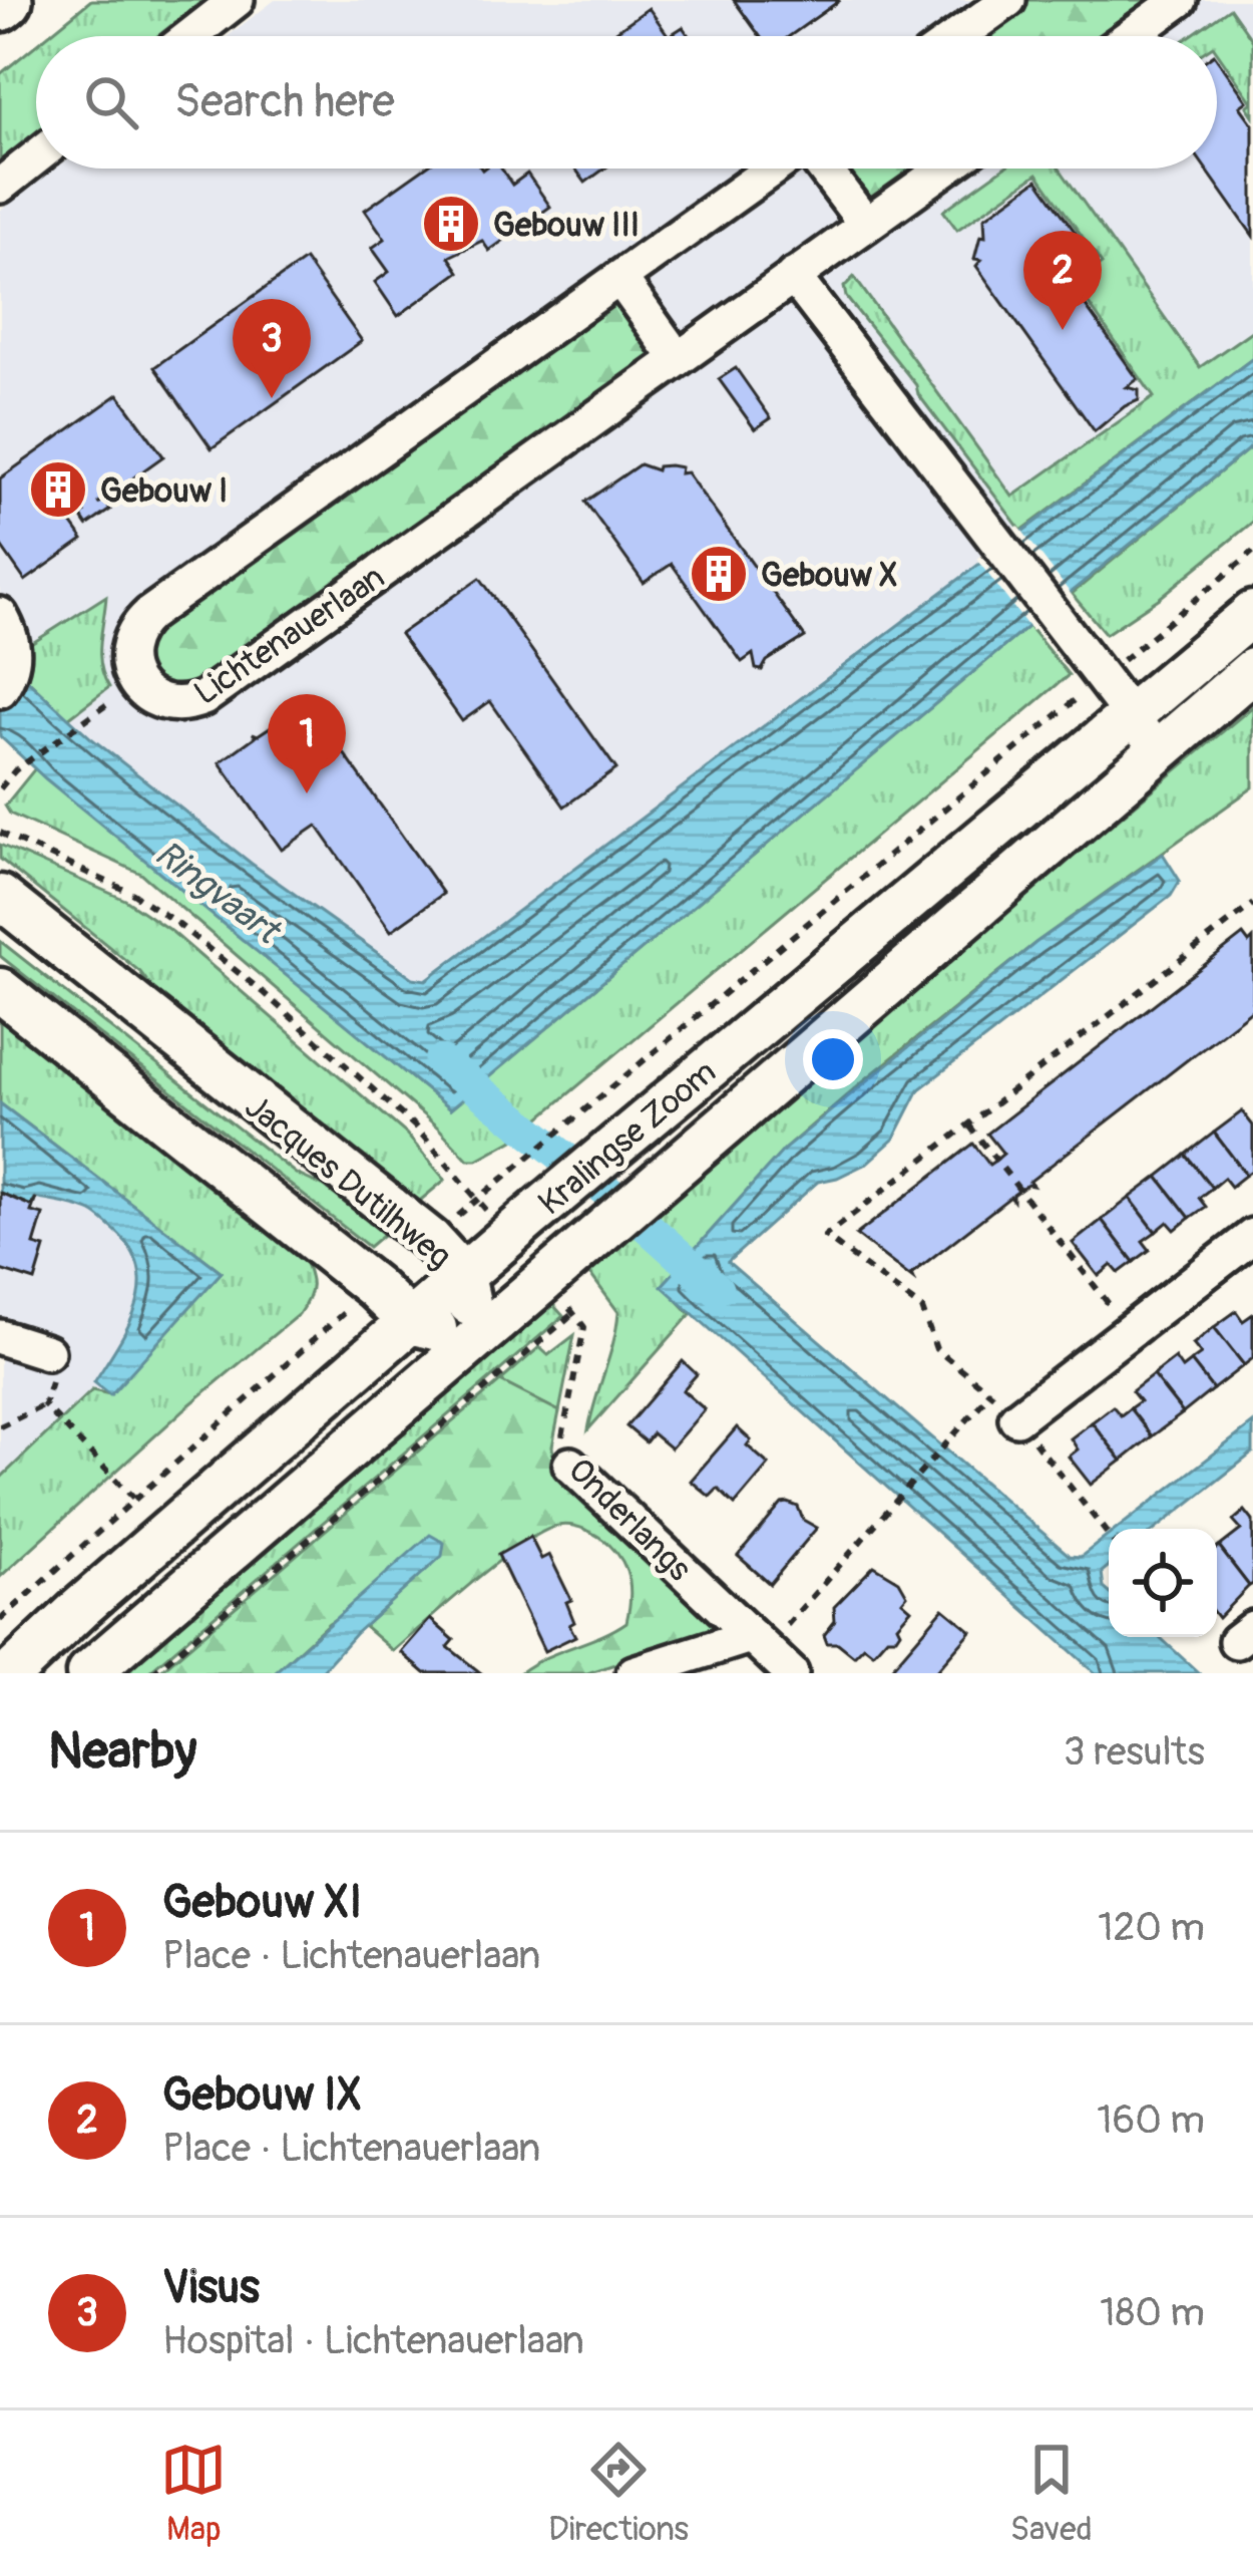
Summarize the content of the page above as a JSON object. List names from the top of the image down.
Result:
{
  "streets": {
    "main road": ["Kralingse Zoom", "Jacques Dutilhweg"],
    "street": ["Lichtenauerlaan", "Onderlangs"]
  },
  "crossings": [
    ["Kralingse Zoom", "Jacques Dutilhweg"]
  ],
  "water": ["Ringvaart"],
  "places": {
    "building": ["Gebouw III", "Gebouw I", "Gebouw X"]
  },
  "page": {
    "search": "Search here",
    "pins": ["2", "3", "1"],
    "heading": ["Nearby", "3 results"],
    "list": [
      {
        "mark": "1",
        "name": "Gebouw XI",
        "note": "Place · Lichtenauerlaan",
        "value": "120 m"
      },
      {
        "mark": "2",
        "name": "Gebouw IX",
        "note": "Place · Lichtenauerlaan",
        "value": "160 m"
      },
      {
        "mark": "3",
        "name": "Visus",
        "note": "Hospital · Lichtenauerlaan",
        "value": "180 m"
      }
    ],
    "nav": ["Map", "Directions", "Saved"]
  }
}
